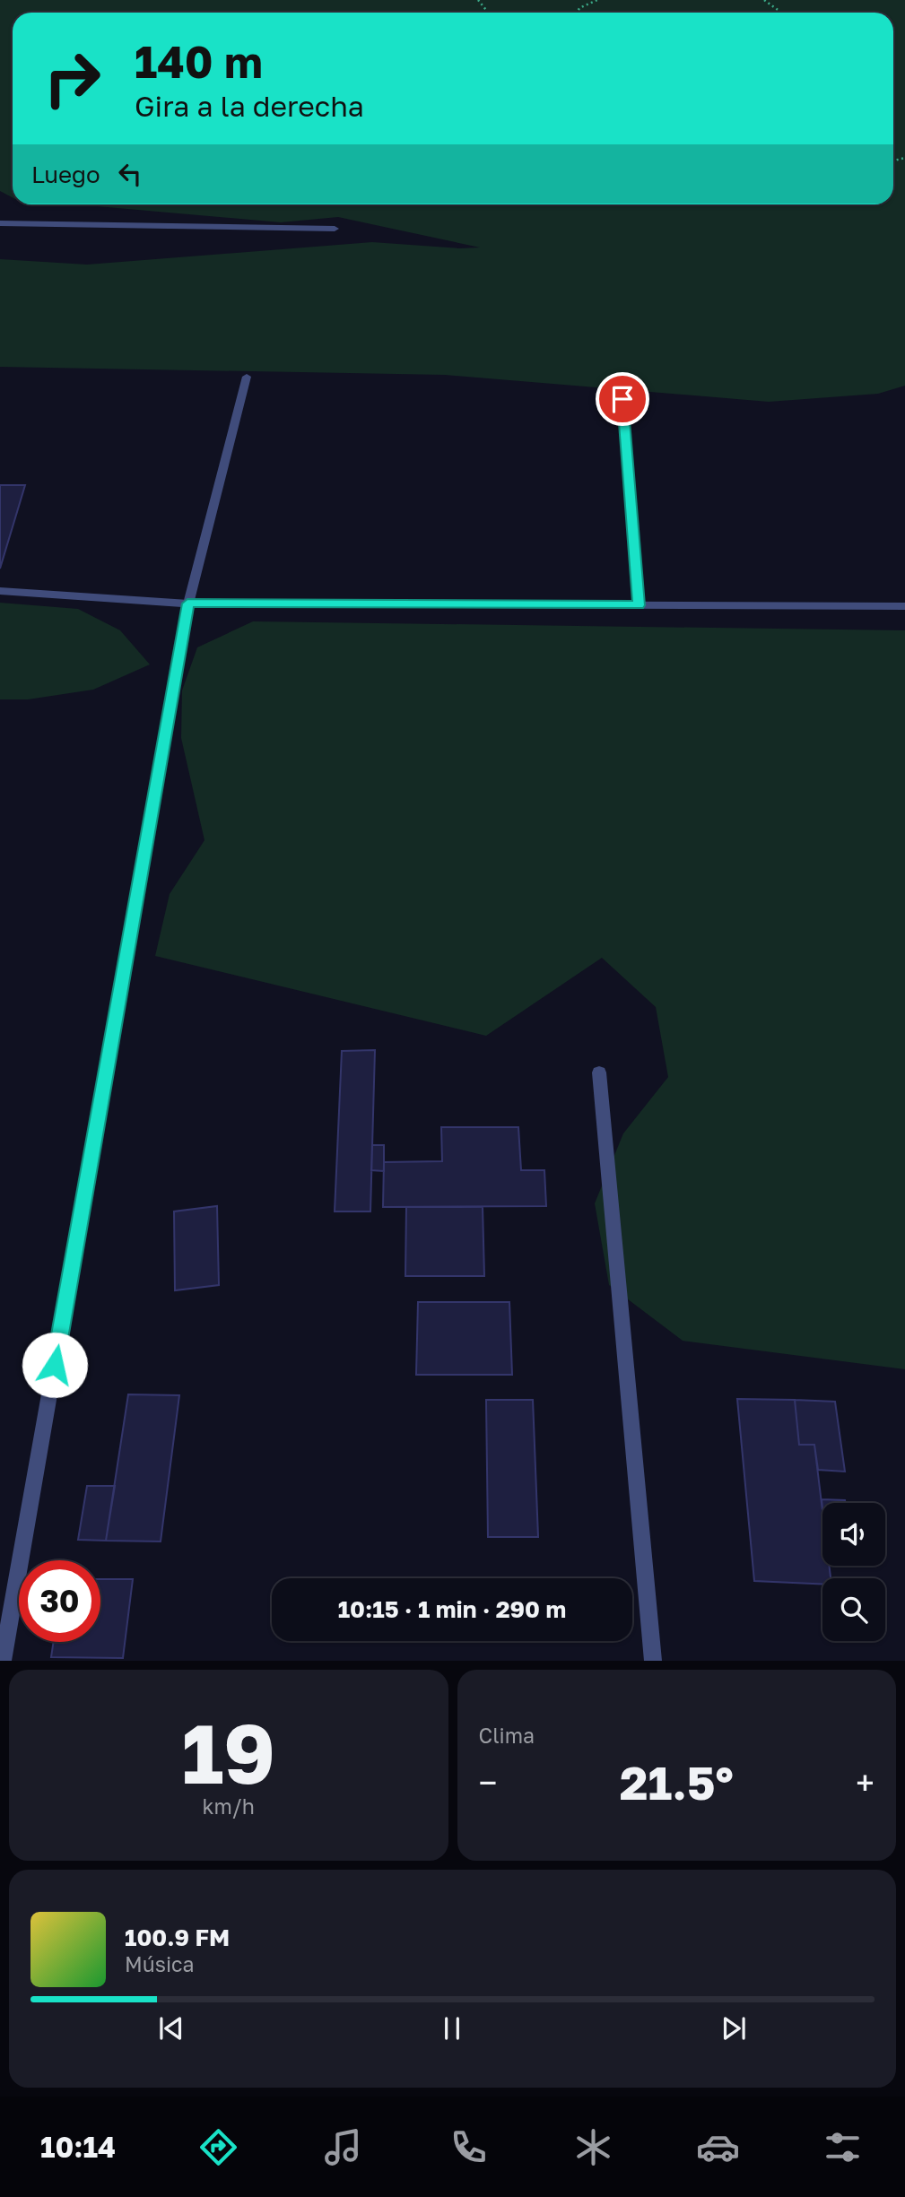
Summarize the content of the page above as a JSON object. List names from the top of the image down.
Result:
{
  "page": {
    "turn": ["140 m", "Gira a la derecha"],
    "then": "Luego",
    "limit": "30",
    "trip": "10:15 · 1 min · 290 m",
    "tile": [
      ["19", "km/h"],
      "Clima"
    ],
    "heat": ["−", "21.5°", "+"],
    "song": ["100.9 FM", "Música"],
    "tabs": "10:14"
  }
}
